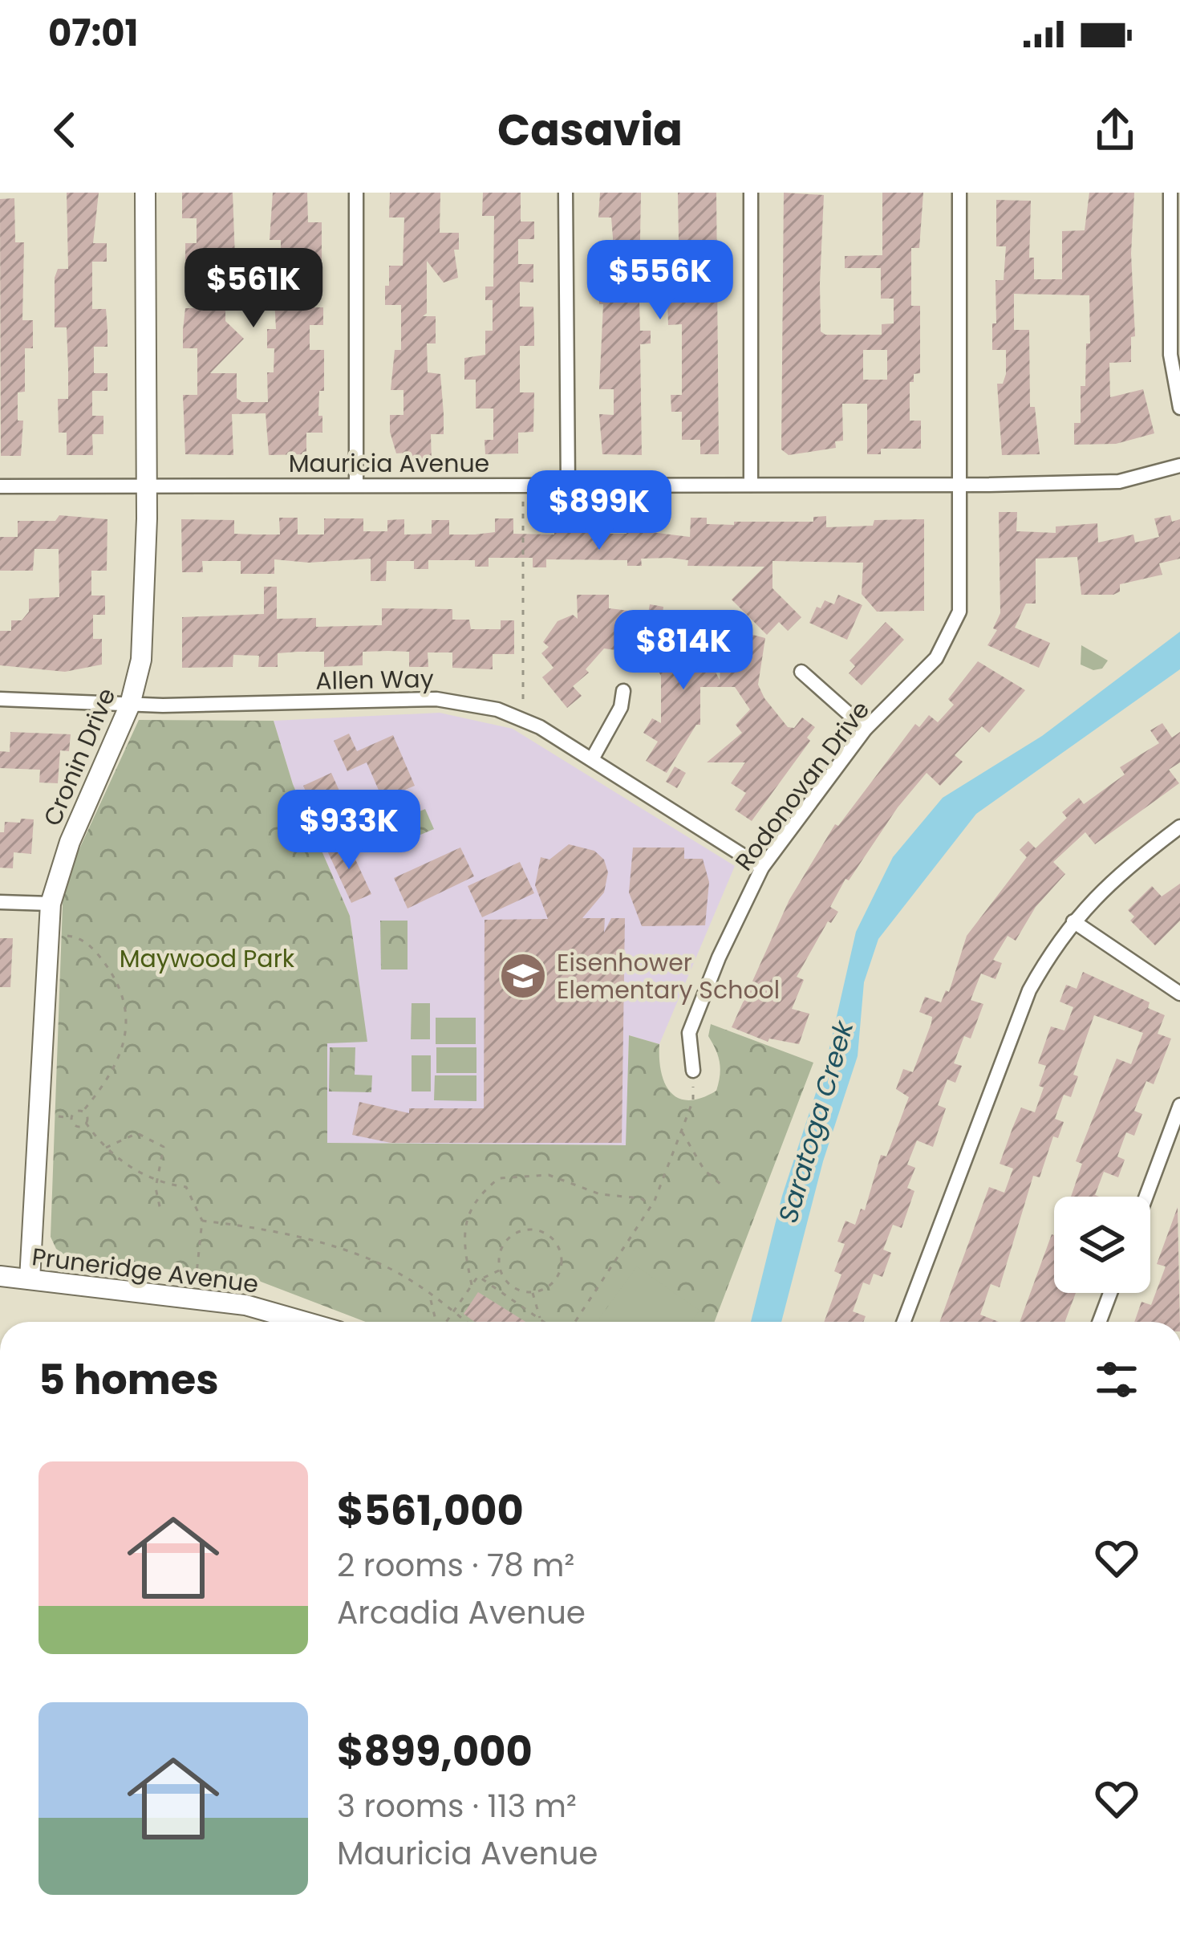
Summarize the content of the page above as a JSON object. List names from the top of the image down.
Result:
{
  "streets": {
    "street": [
      "Mauricia Avenue",
      "Allen Way",
      "Cronin Drive",
      "Rodonovan Drive",
      "Pruneridge Avenue"
    ]
  },
  "crossings": [
    ["Mauricia Avenue", "Cronin Drive"],
    ["Mauricia Avenue", "Rodonovan Drive"],
    ["Allen Way", "Cronin Drive"],
    ["Allen Way", "Rodonovan Drive"],
    ["Cronin Drive", "Pruneridge Avenue"]
  ],
  "water": ["Saratoga Creek"],
  "parks": ["Maywood Park"],
  "places": {
    "school or university": ["Eisenhower Elementary School"]
  },
  "page": {
    "status": "07:01",
    "header": "Casavia",
    "price": [
      "$556K",
      "$561K",
      "$899K",
      "$814K",
      "$933K"
    ],
    "heading": "5 homes",
    "list": [
      {
        "name": "$561,000",
        "note": "2 rooms · 78 m² · Arcadia Avenue"
      },
      {
        "name": "$899,000",
        "note": "3 rooms · 113 m² · Mauricia Avenue"
      }
    ]
  }
}
